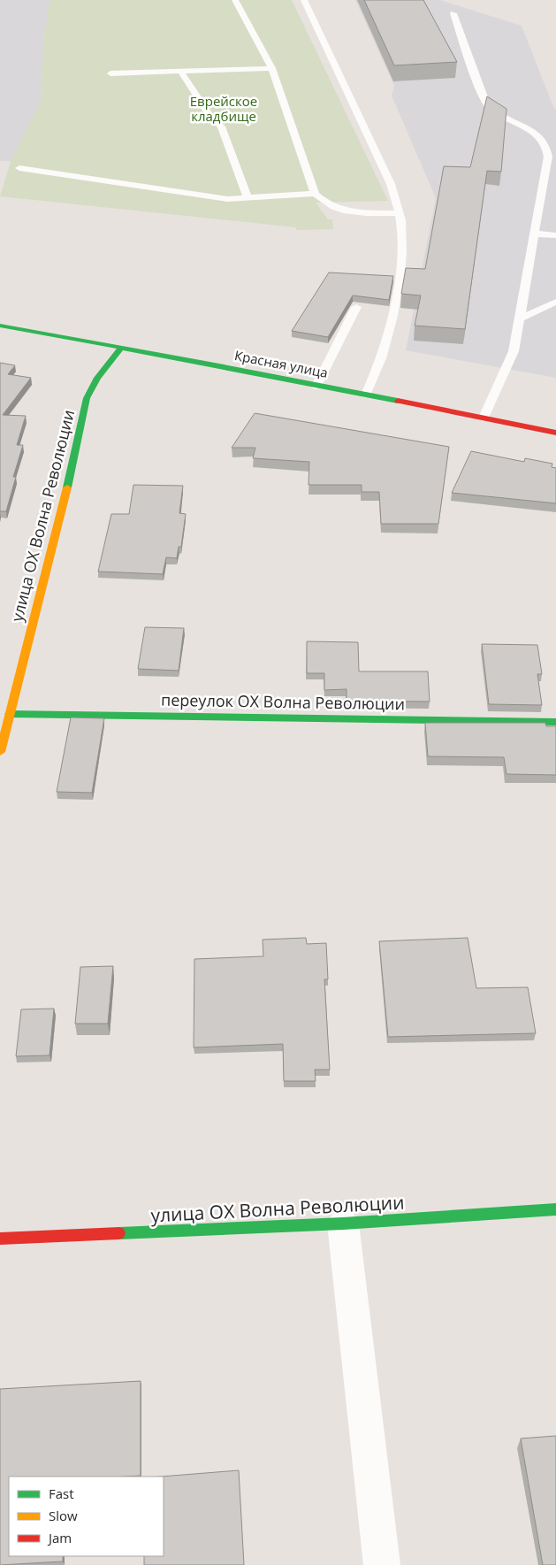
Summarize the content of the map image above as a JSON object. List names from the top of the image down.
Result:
{
  "streets": {
    "street": ["Красная улица", "улица ОХ Волна Революции", "переулок ОХ Волна Революции"]
  },
  "crossings": [
    ["Красная улица", "улица ОХ Волна Революции"],
    ["улица ОХ Волна Революции", "переулок ОХ Волна Революции"]
  ],
  "parks": ["Еврейское кладбище"],
  "legend": ["Fast", "Slow", "Jam"]
}
